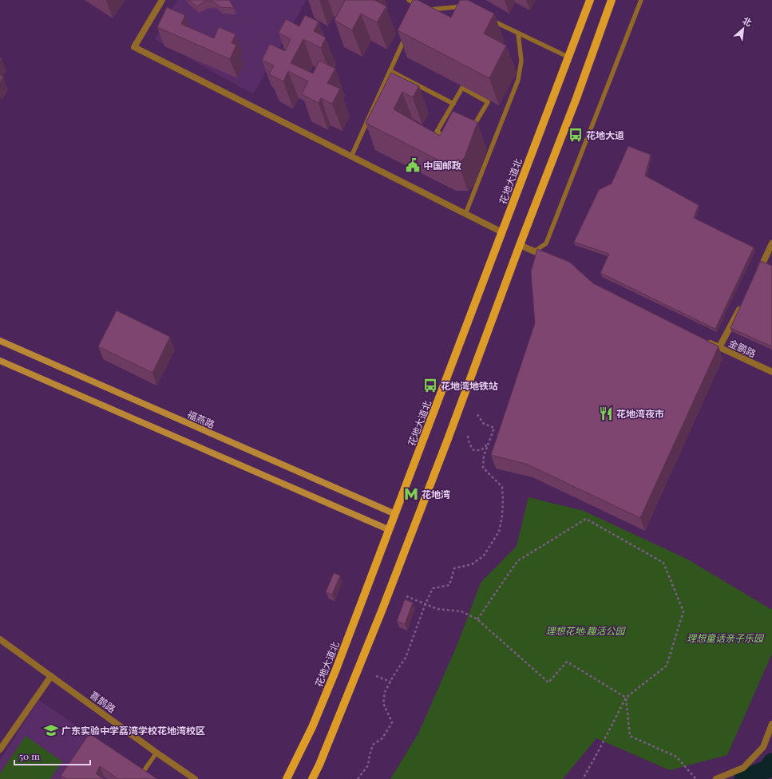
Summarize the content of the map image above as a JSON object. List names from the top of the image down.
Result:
{
  "streets": {
    "main road": ["花地大道北"],
    "street": ["金鹏路", "福燕路", "喜鹊路"]
  },
  "crossings": [
    ["花地大道北", "福燕路"]
  ],
  "parks": ["理想花地·趣活公园", "理想童话亲子乐园"],
  "places": {
    "bus stop": ["花地大道", "花地湾地铁站"],
    "public building": ["中国邮政"],
    "restaurant": ["花地湾夜市"],
    "metro station": ["花地湾"],
    "school or university": ["广东实验中学荔湾学校花地湾校区"]
  },
  "scale_bar": "50 m",
  "north": "top right"
}
